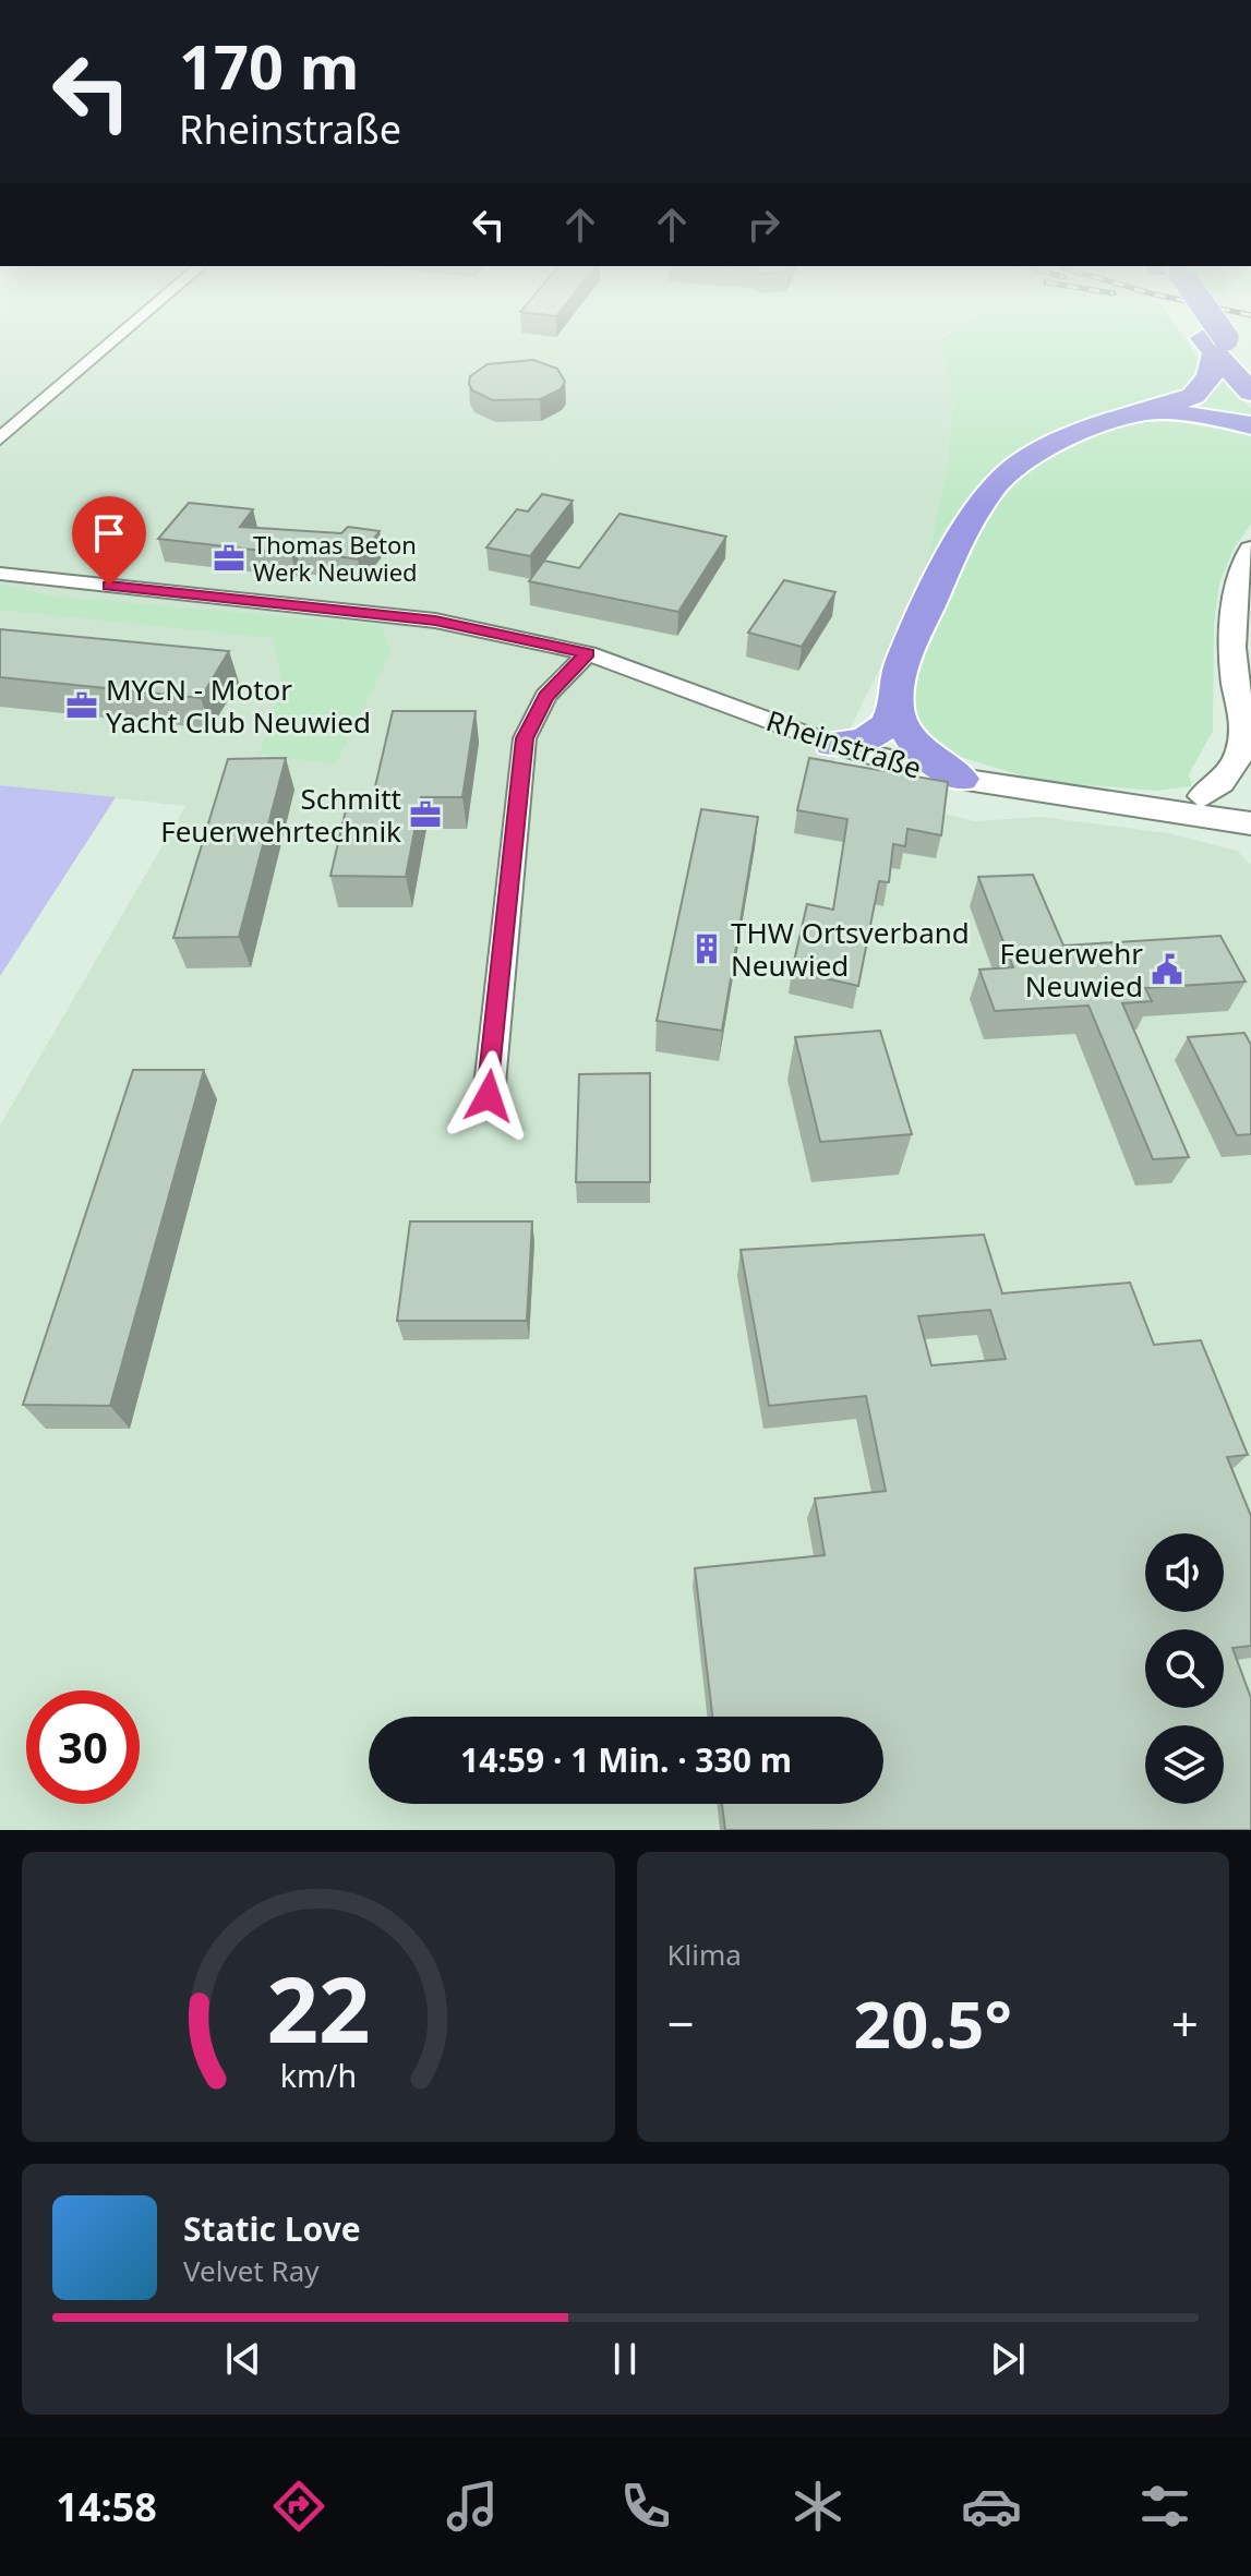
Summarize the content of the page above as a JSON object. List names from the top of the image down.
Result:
{
  "streets": {
    "street": ["Rheinstraße"]
  },
  "places": {
    "office": ["Thomas Beton Werk Neuwied", "MYCN - Motor Yacht Club Neuwied", "Schmitt Feuerwehrtechnik"],
    "building": ["THW Ortsverband Neuwied"],
    "public building": ["Feuerwehr Neuwied"]
  },
  "page": {
    "turn": ["170 m", "Rheinstraße"],
    "limit": "30",
    "trip": "14:59 · 1 Min. · 330 m",
    "tile": "Klima",
    "heat": ["−", "20.5°", "+"],
    "song": ["Static Love", "Velvet Ray"],
    "tabs": "14:58",
    "gauge": ["22", "km/h"]
  }
}
